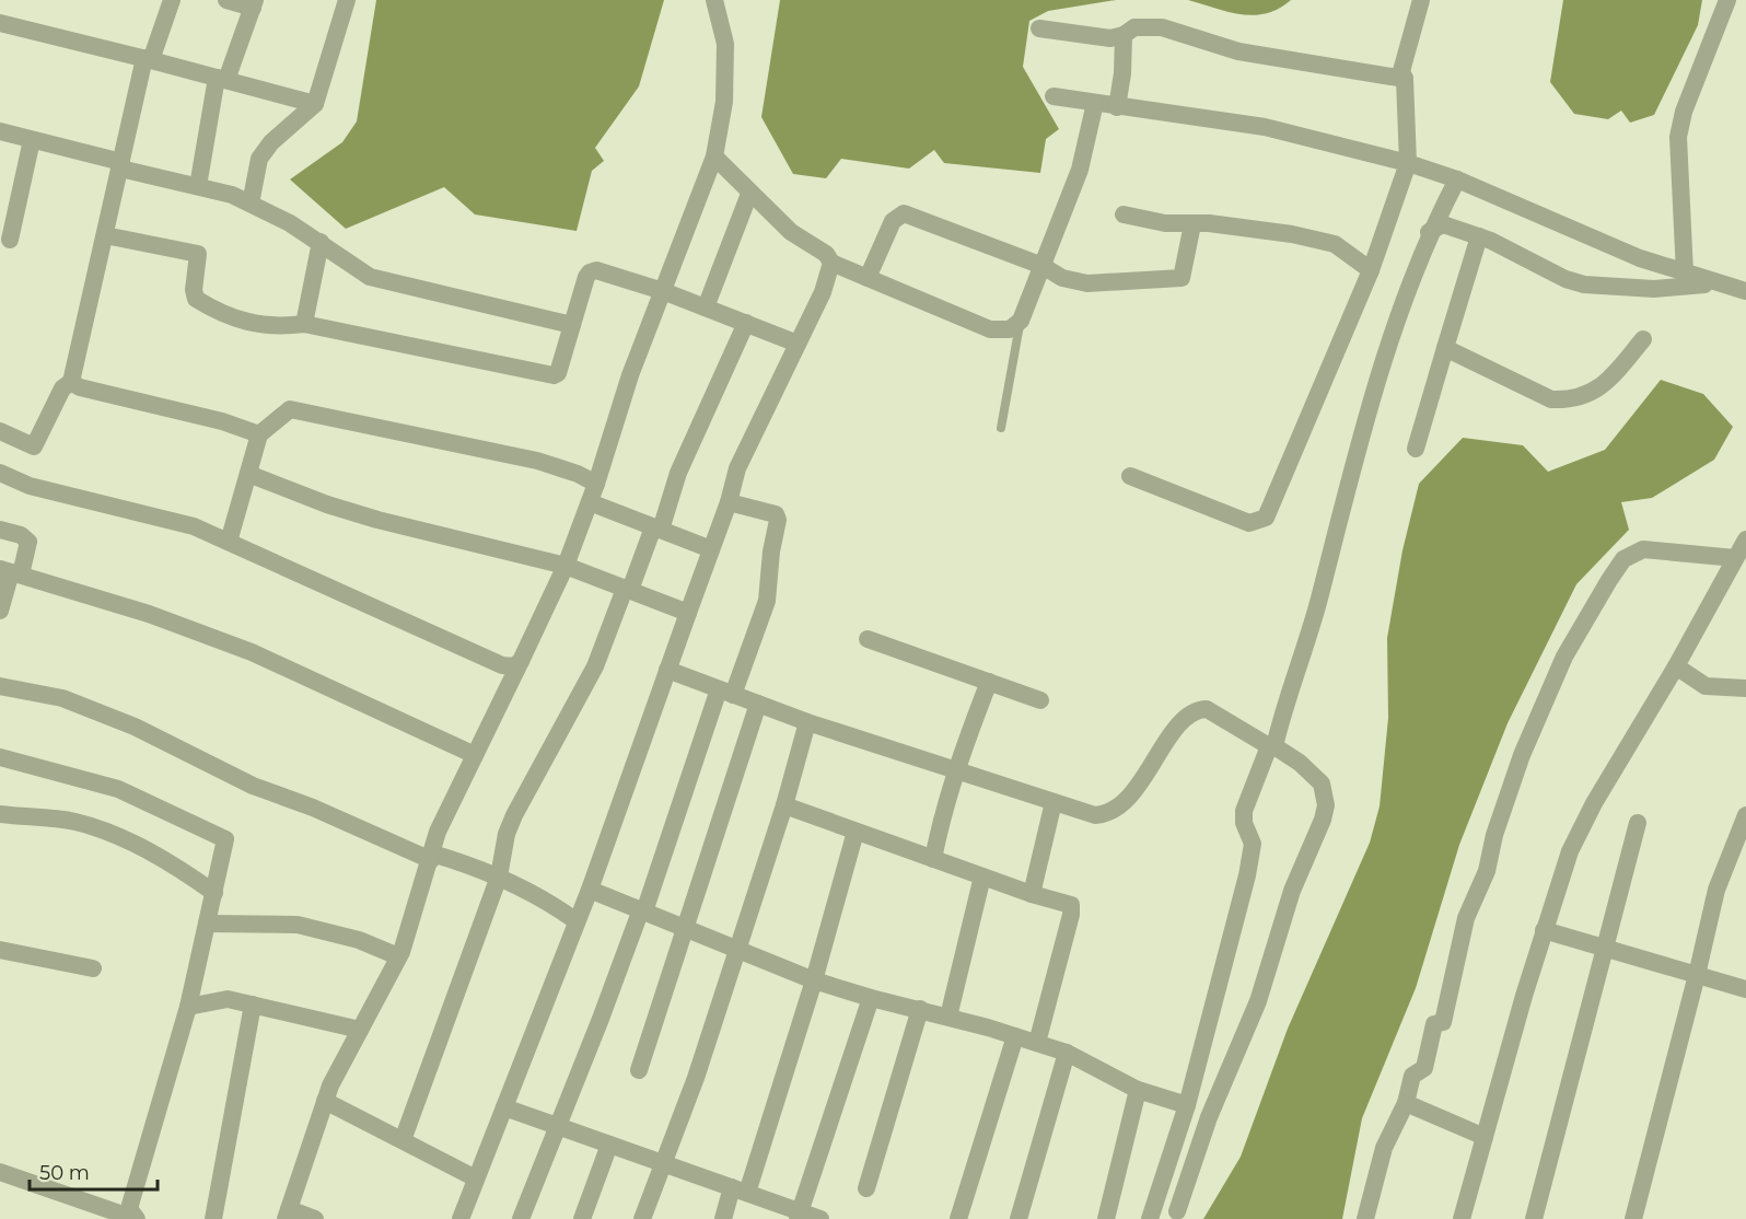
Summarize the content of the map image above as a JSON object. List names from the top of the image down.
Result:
{
  "scale_bar": "50 m"
}
